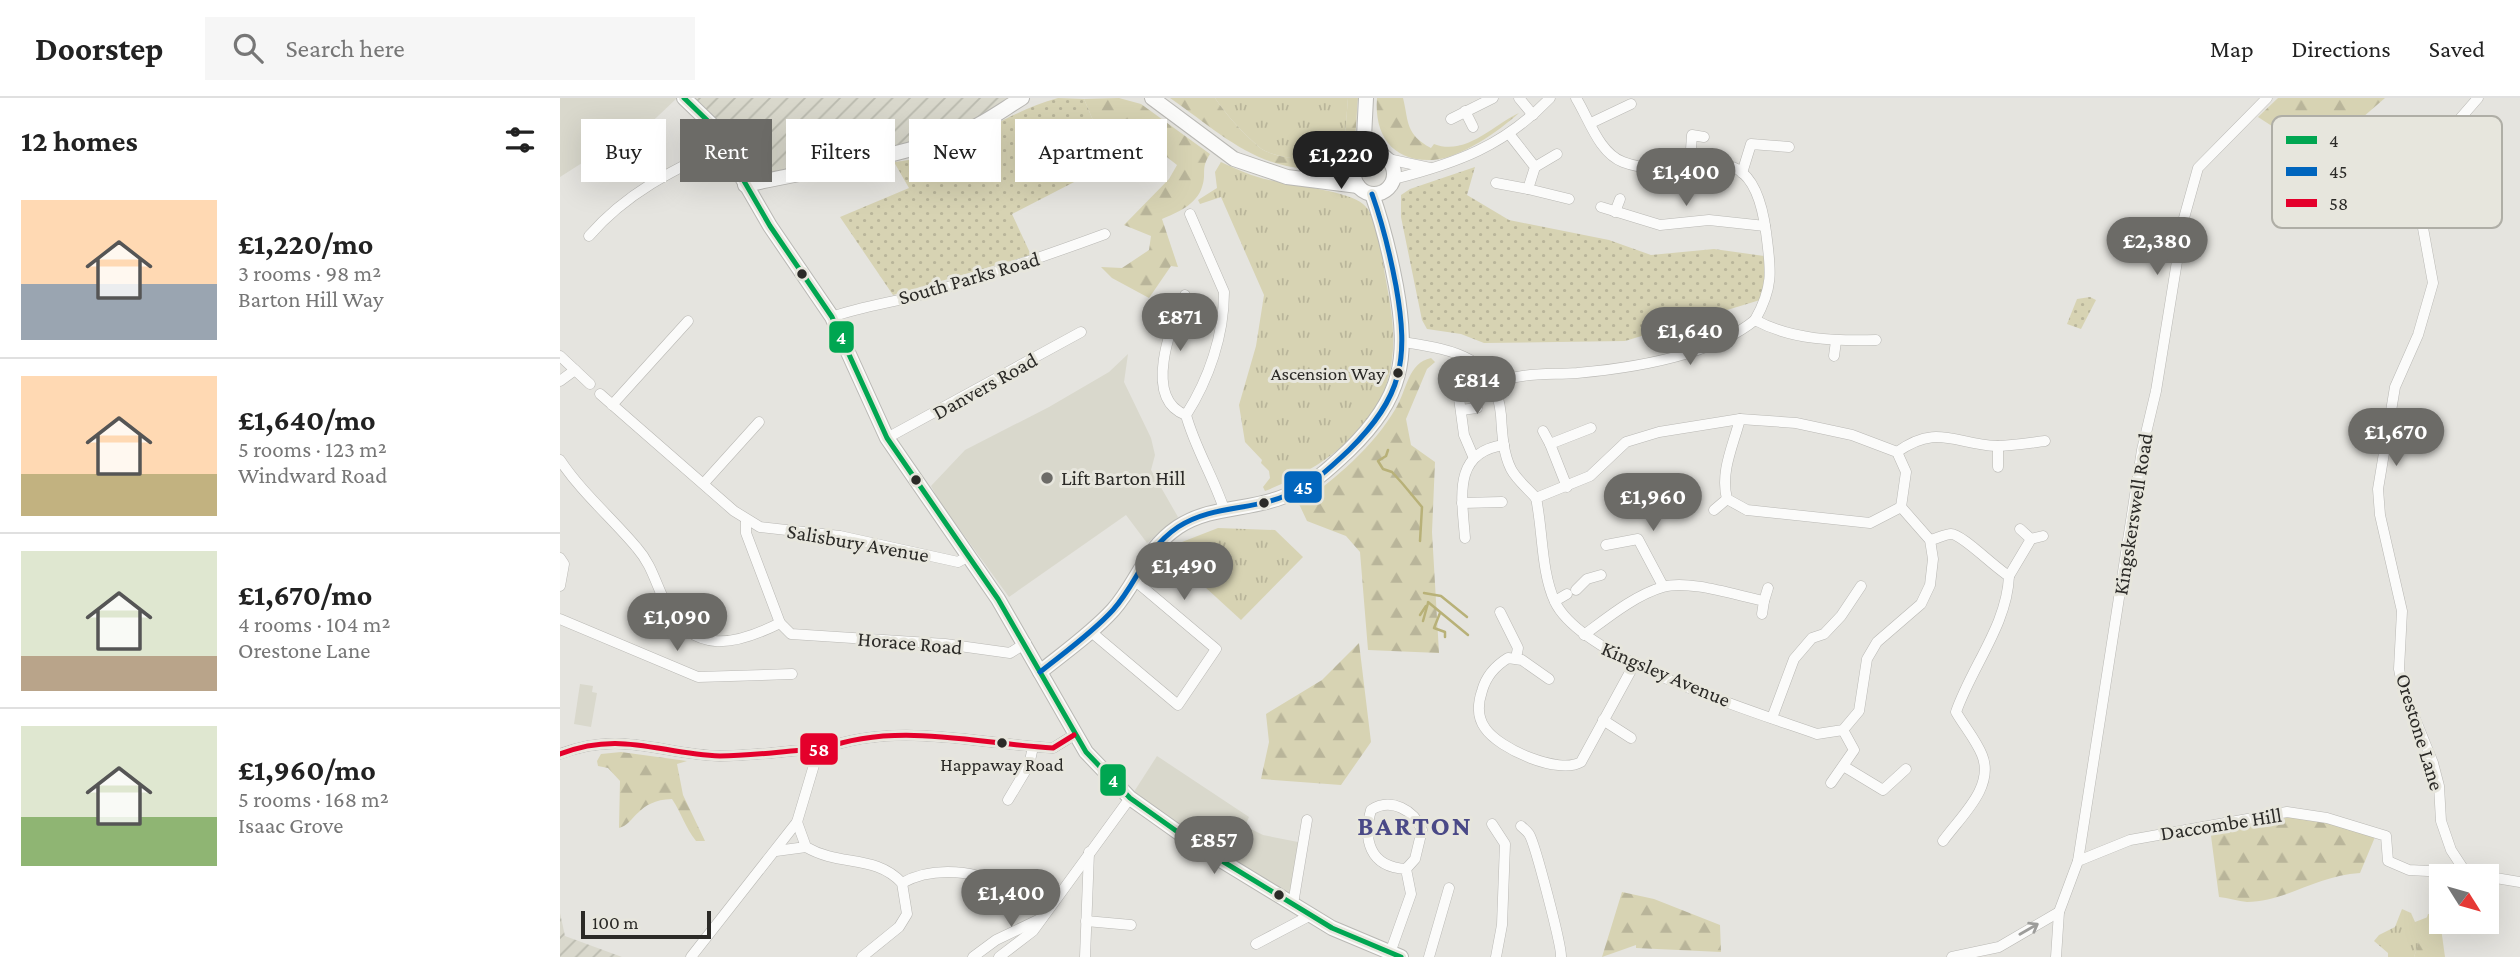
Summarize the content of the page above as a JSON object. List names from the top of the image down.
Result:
{
  "streets": {
    "street": [
      "South Parks Road",
      "Danvers Road",
      "Kingskerswell Road",
      "Salisbury Avenue",
      "Horace Road",
      "Kingsley Avenue",
      "Orestone Lane",
      "Daccombe Hill"
    ]
  },
  "crossings": [
    ["Kingskerswell Road", "Daccombe Hill"]
  ],
  "districts": ["BARTON"],
  "places": ["Ascension Way", "Lift Barton Hill", "Happaway Road"],
  "lines": ["transit line 4", "transit line 45", "transit line 58"],
  "legend": ["4", "45", "58"],
  "scale_bar": "100 m",
  "north": "bottom right",
  "page": {
    "header": "Doorstep",
    "search": "Search here",
    "nav": ["Map", "Directions", "Saved"],
    "heading": "12 homes",
    "chip": [
      "Buy",
      "Rent",
      "Filters",
      "New",
      "Apartment"
    ],
    "price": [
      "£1,220",
      "£1,400",
      "£2,380",
      "£871",
      "£1,640",
      "£814",
      "£1,670",
      "£1,960",
      "£1,490",
      "£1,090",
      "£857",
      "£1,400"
    ],
    "list": [
      {
        "name": "£1,220/mo",
        "note": "3 rooms · 98 m² · Barton Hill Way"
      },
      {
        "name": "£1,640/mo",
        "note": "5 rooms · 123 m² · Windward Road"
      },
      {
        "name": "£1,670/mo",
        "note": "4 rooms · 104 m² · Orestone Lane"
      },
      {
        "name": "£1,960/mo",
        "note": "5 rooms · 168 m² · Isaac Grove"
      }
    ],
    "scale": "100 m"
  }
}
